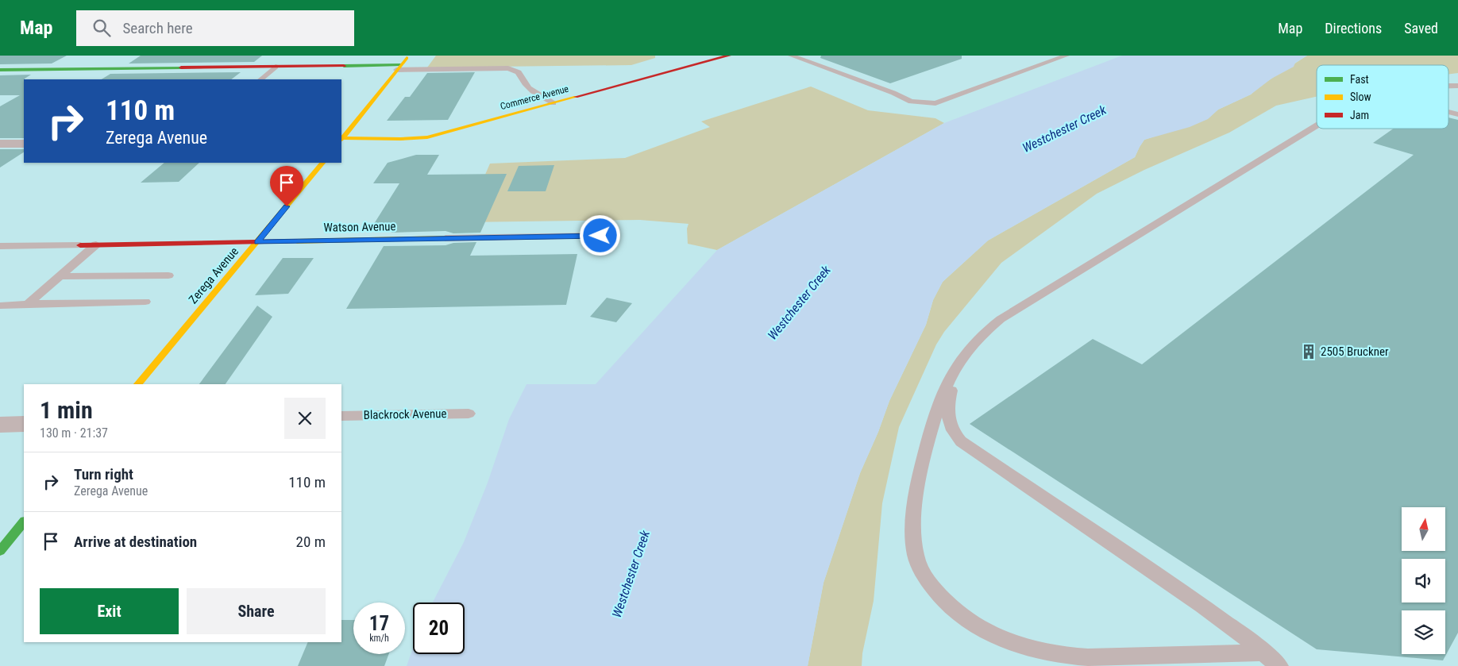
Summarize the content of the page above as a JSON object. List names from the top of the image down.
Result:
{
  "streets": {
    "main road": ["Commerce Avenue", "Watson Avenue", "Zerega Avenue"],
    "lane": ["Blackrock Avenue"]
  },
  "crossings": [
    ["Watson Avenue", "Zerega Avenue"]
  ],
  "water": ["Westchester Creek"],
  "places": {
    "building": ["2505 Bruckner"]
  },
  "legend": ["Fast", "Slow", "Jam"],
  "north": "top",
  "page": {
    "header": "Map",
    "search": "Search here",
    "nav": ["Map", "Directions", "Saved"],
    "turn": ["110 m", "Zerega Avenue"],
    "heading": ["1 min", "130 m · 21:37"],
    "list": [
      {
        "name": "Turn right",
        "note": "Zerega Avenue",
        "value": "110 m"
      },
      {
        "name": "Arrive at destination",
        "value": "20 m"
      }
    ],
    "buttons": ["Exit", "Share"],
    "speed": "17 km/h",
    "limit": "20"
  }
}
